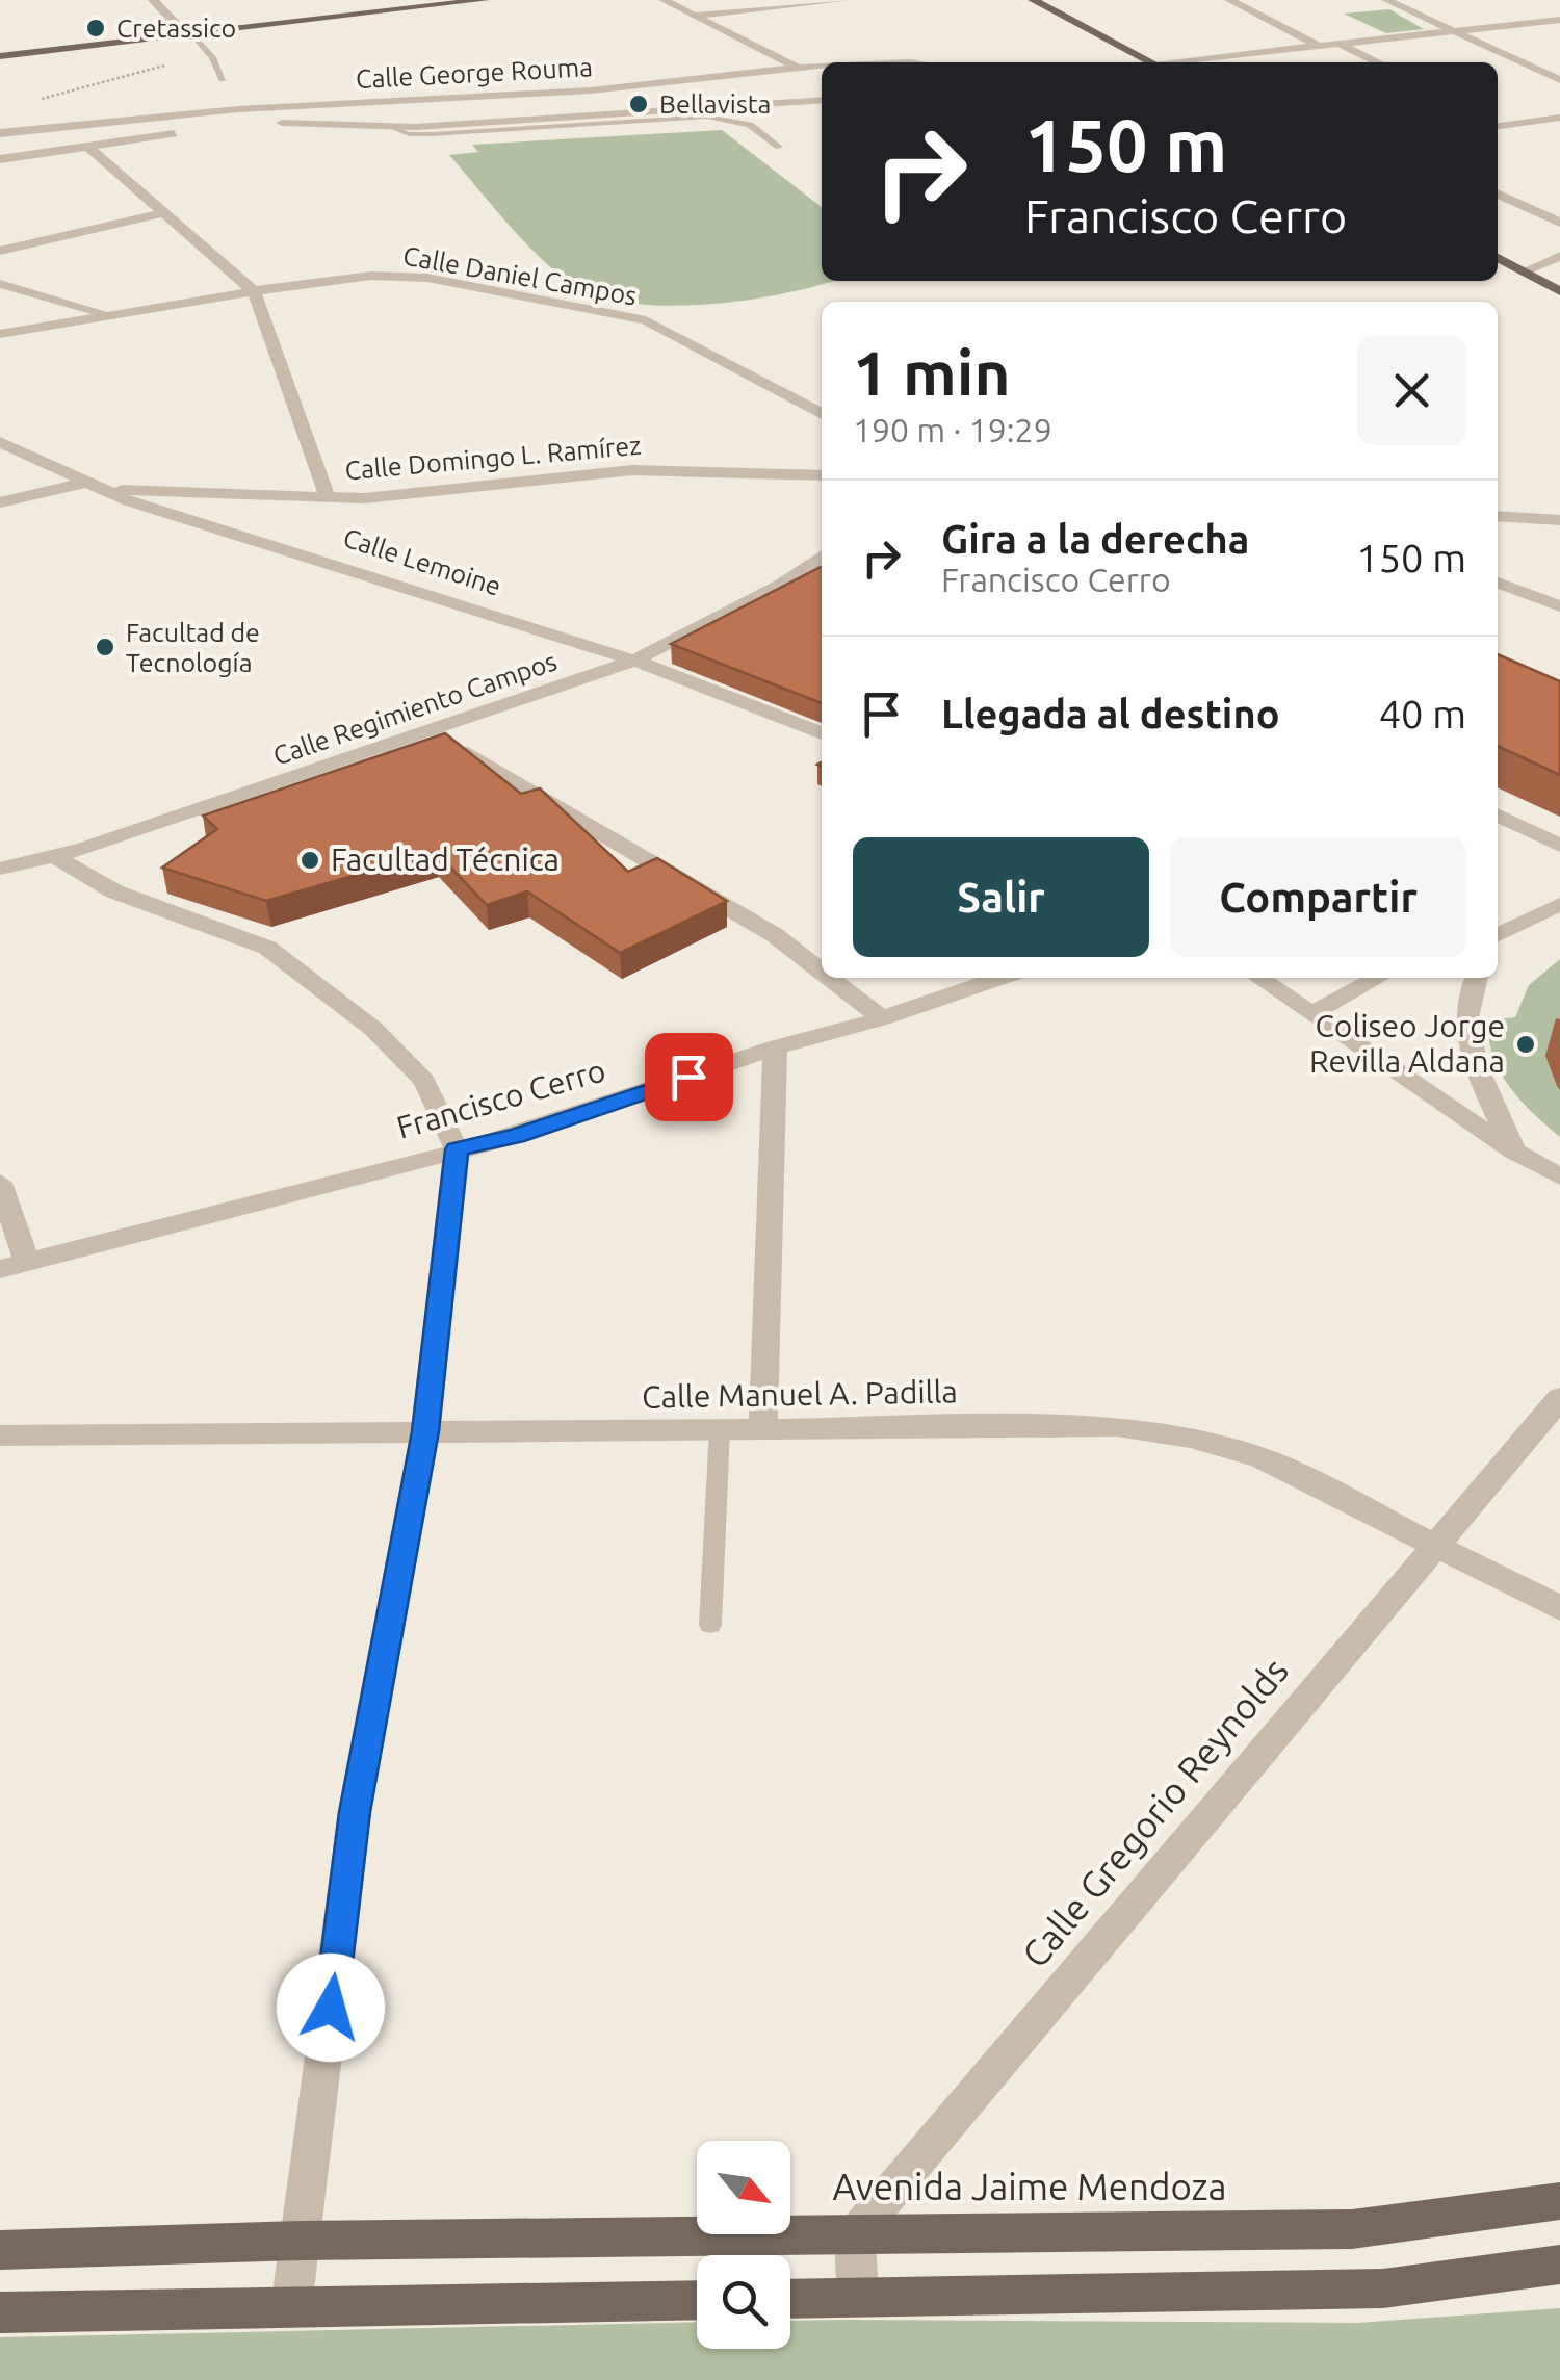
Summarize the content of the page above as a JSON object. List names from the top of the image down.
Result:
{
  "streets": {
    "main road": ["Avenida Jaime Mendoza"],
    "street": [
      "Calle George Rouma",
      "Calle Daniel Campos",
      "Calle Domingo L. Ramírez",
      "Calle Lemoine",
      "Calle Regimiento Campos",
      "Francisco Cerro",
      "Calle Manuel A. Padilla",
      "Calle Gregorio Reynolds"
    ]
  },
  "crossings": [
    ["Calle Domingo L. Ramírez", "Calle Lemoine"],
    ["Calle Lemoine", "Calle Regimiento Campos"],
    ["Calle Manuel A. Padilla", "Calle Gregorio Reynolds"],
    ["Calle Gregorio Reynolds", "Avenida Jaime Mendoza"]
  ],
  "places": [
    "Cretassico",
    "Bellavista",
    "Facultad de Tecnología",
    "Facultad Técnica",
    "Coliseo Jorge Revilla Aldana"
  ],
  "north": "bottom right",
  "page": {
    "turn": ["150 m", "Francisco Cerro"],
    "heading": ["1 min", "190 m · 19:29"],
    "list": [
      {
        "name": "Gira a la derecha",
        "note": "Francisco Cerro",
        "value": "150 m"
      },
      {
        "name": "Llegada al destino",
        "value": "40 m"
      }
    ],
    "buttons": ["Salir", "Compartir"]
  }
}
